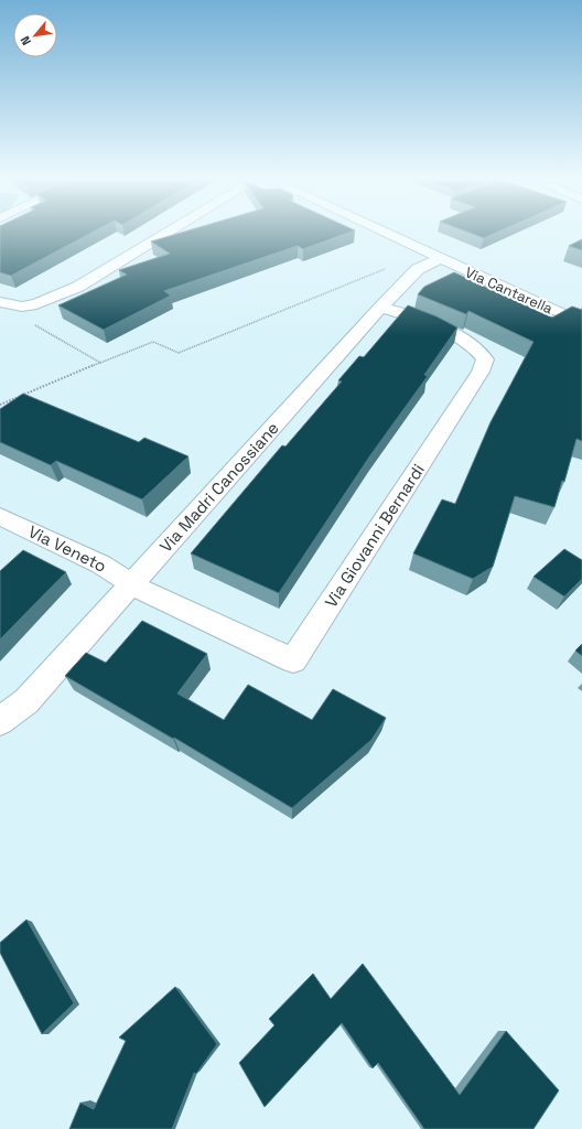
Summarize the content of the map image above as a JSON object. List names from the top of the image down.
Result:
{
  "streets": {
    "street": [
      "Via Cantarella",
      "Via Madri Canossiane",
      "Via Giovanni Bernardi",
      "Via Veneto"
    ]
  },
  "crossings": [
    ["Via Cantarella", "Via Madri Canossiane"],
    ["Via Madri Canossiane", "Via Giovanni Bernardi"],
    ["Via Madri Canossiane", "Via Veneto"],
    ["Via Giovanni Bernardi", "Via Veneto"]
  ],
  "north": "bottom left"
}
